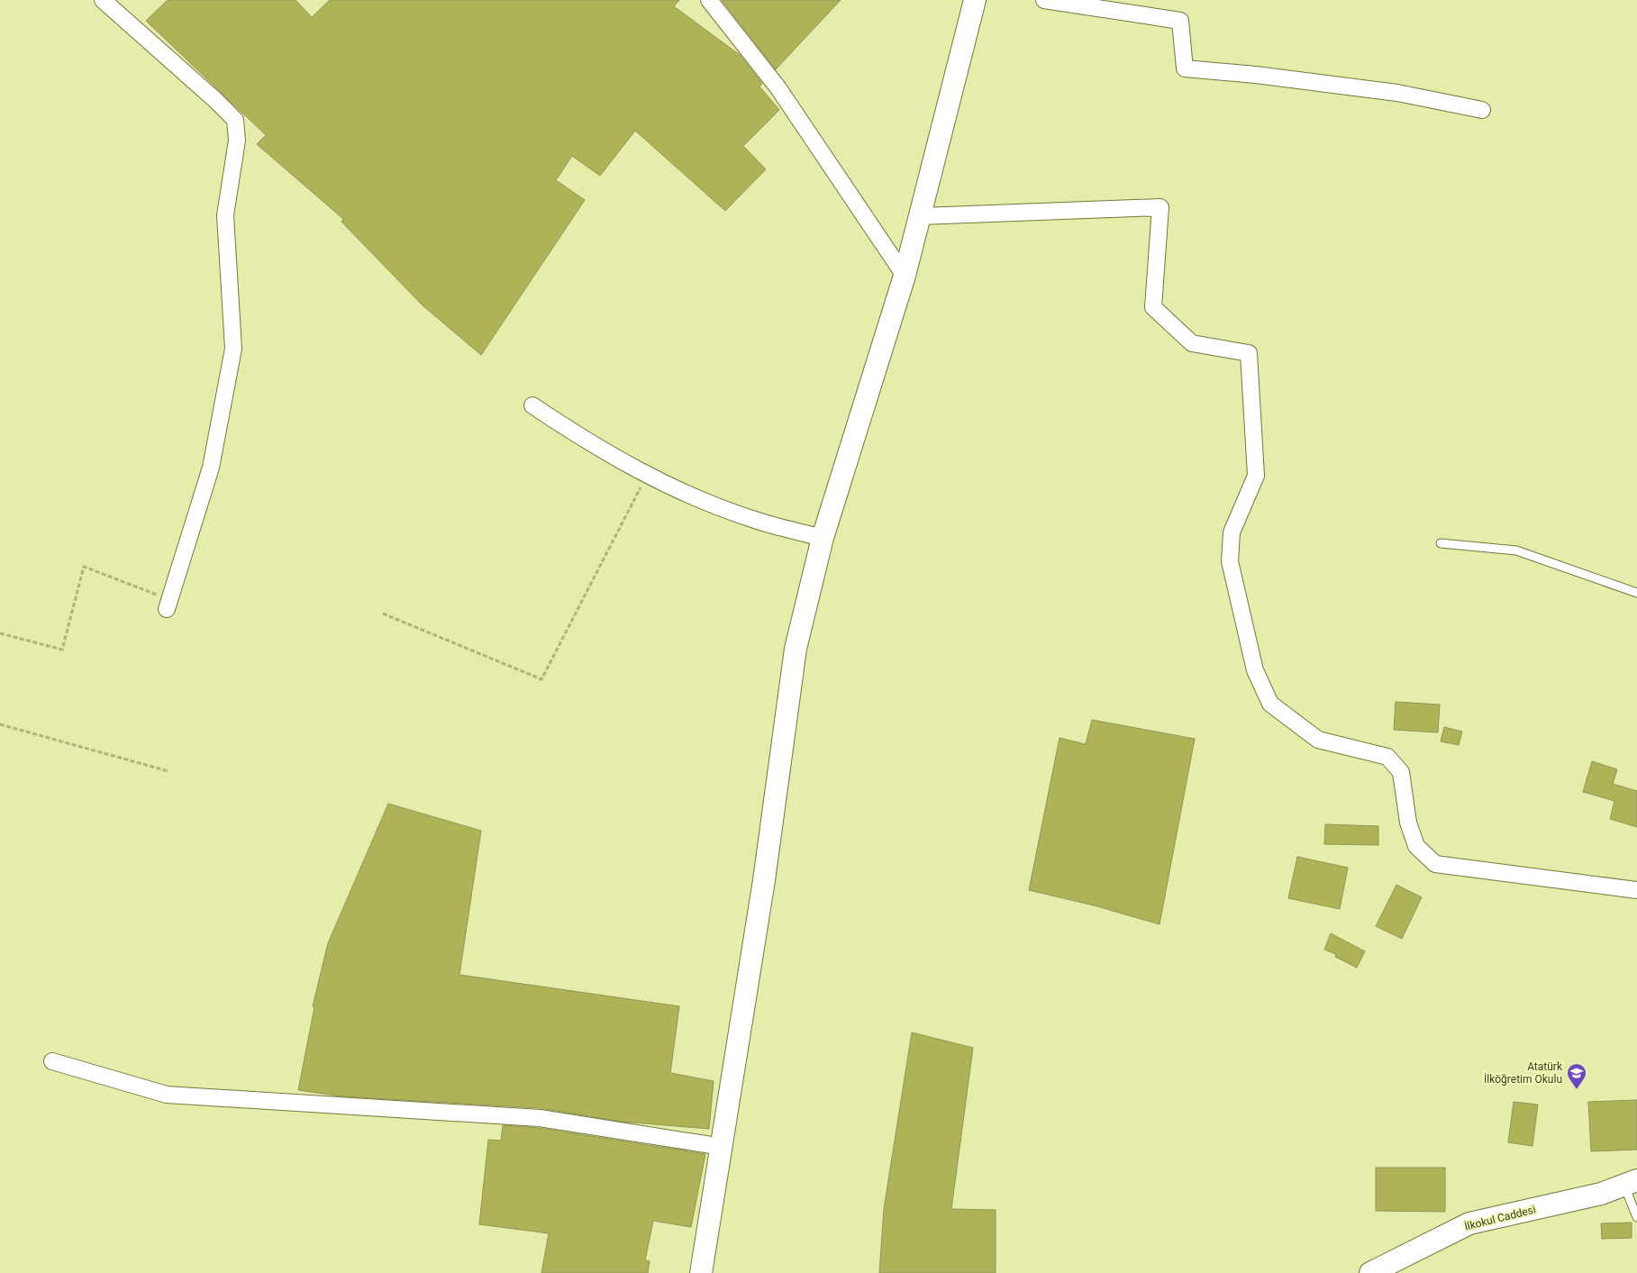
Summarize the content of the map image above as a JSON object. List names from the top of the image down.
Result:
{
  "streets": {
    "street": ["İlkokul Caddesi"]
  },
  "places": {
    "school or university": ["Atatürk İlköğretim Okulu"]
  }
}
